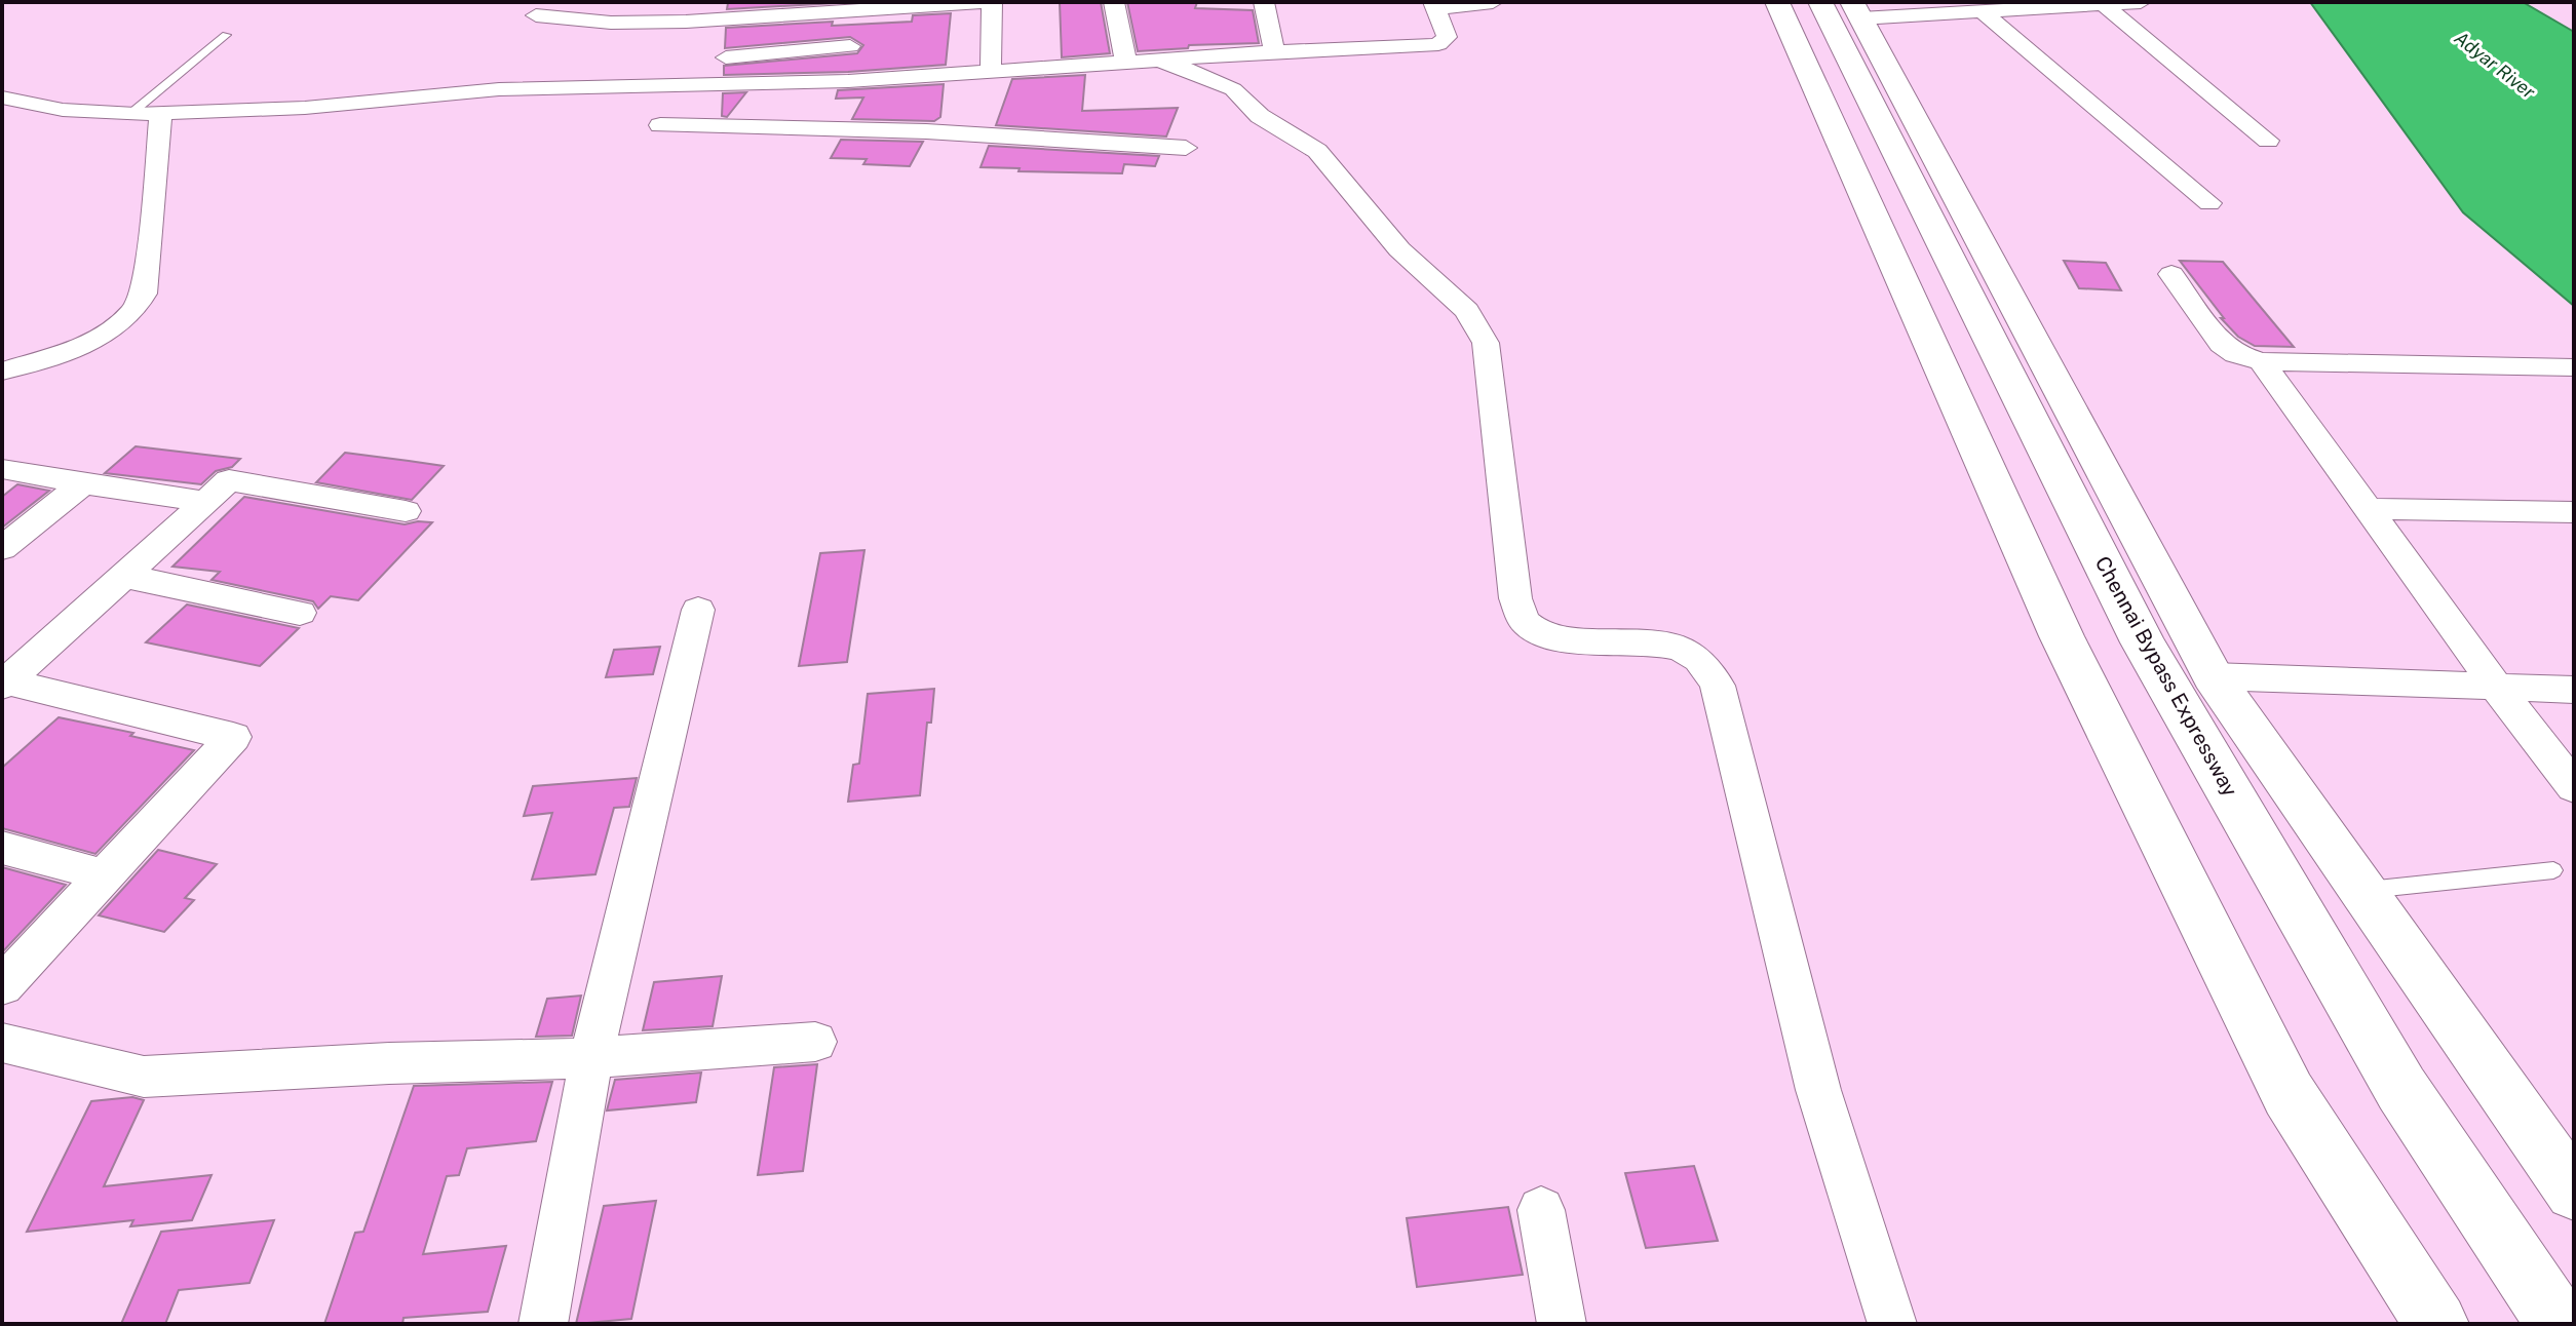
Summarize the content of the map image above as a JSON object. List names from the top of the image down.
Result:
{
  "streets": {
    "highway": ["Chennai Bypass Expressway"]
  },
  "water": ["Adyar River"]
}
